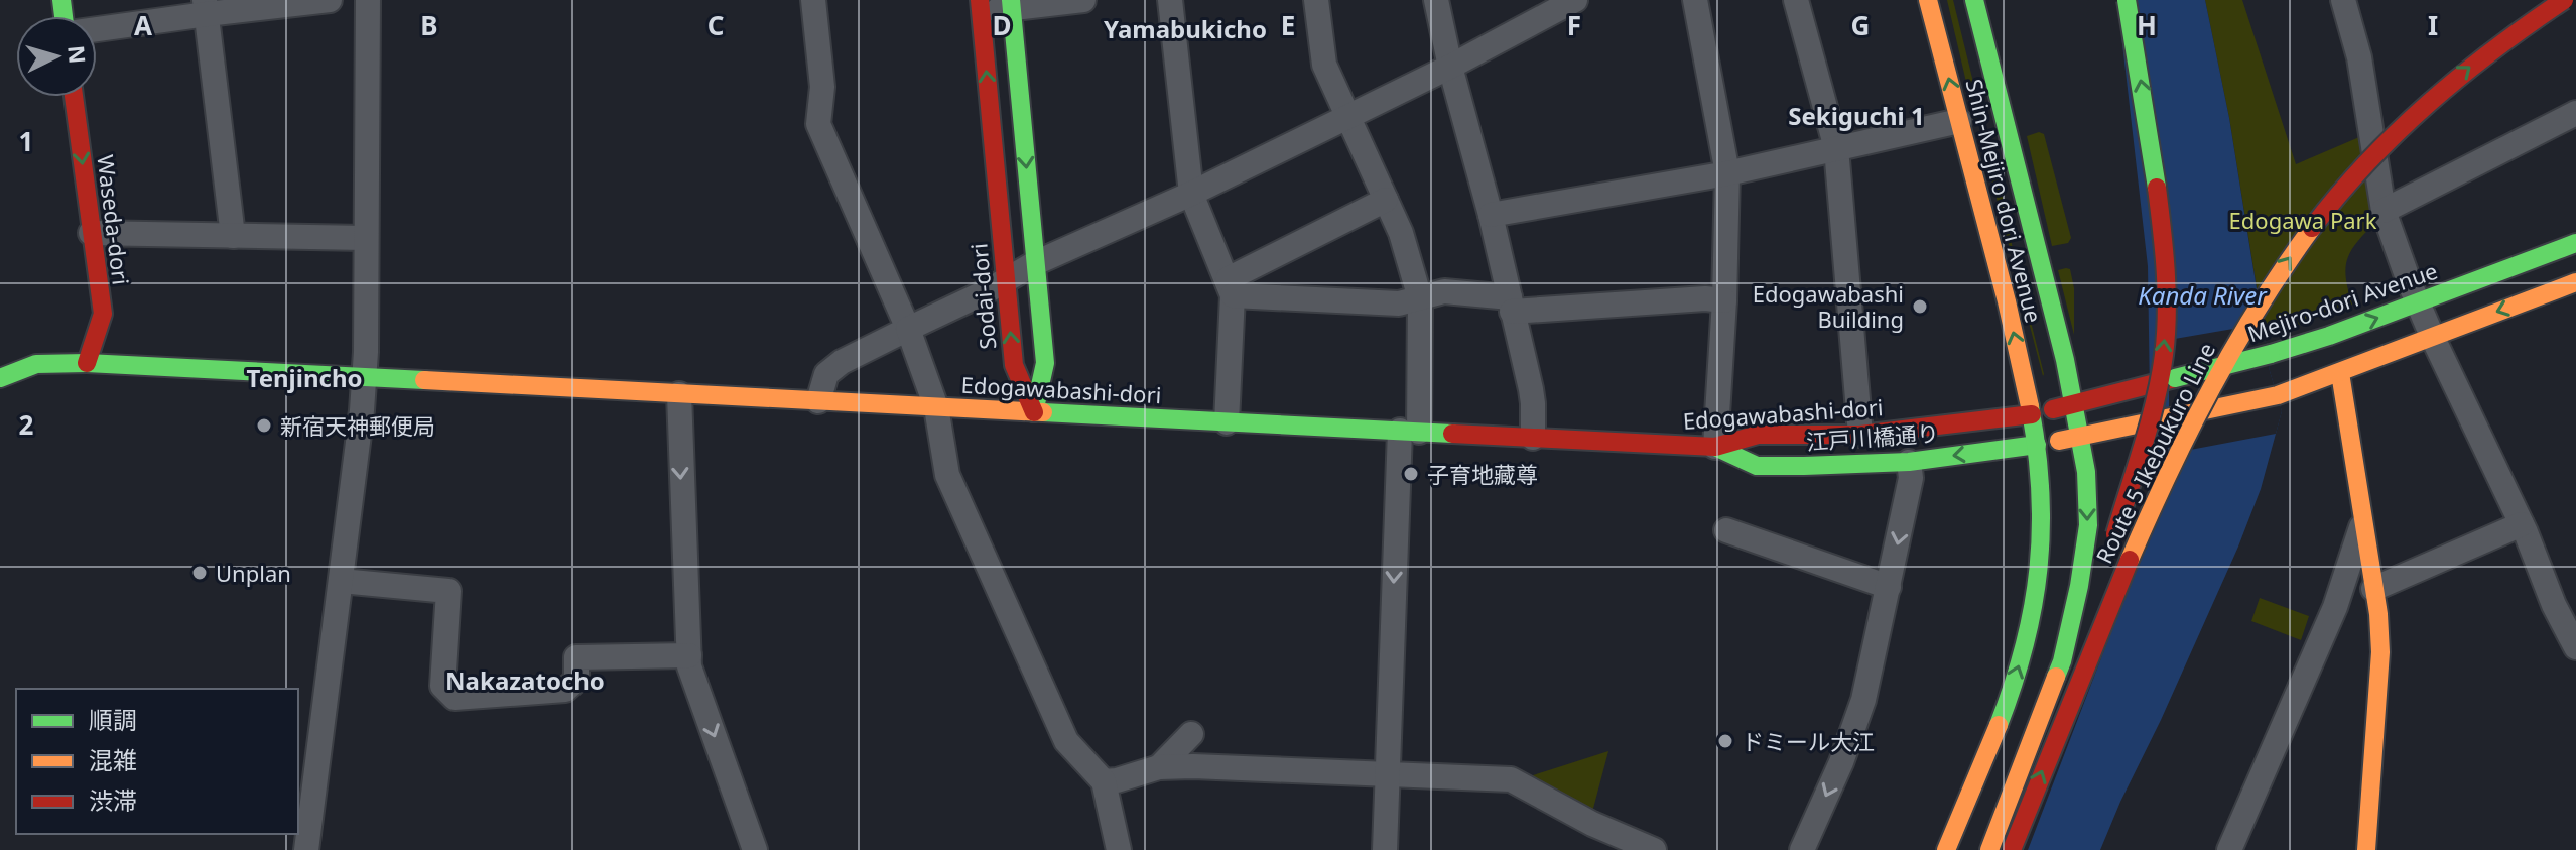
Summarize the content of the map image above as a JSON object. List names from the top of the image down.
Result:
{
  "streets": {
    "main road": [
      "Shin-Mejiro dori Avenue",
      "Waseda-dori",
      "Sodai-dori",
      "Mejiro-dori Avenue",
      "Edogawabashi-dori",
      "江戸川橋通り",
      "Route 5 Ikebukuro Line"
    ]
  },
  "crossings": [
    ["Shin-Mejiro dori Avenue", "Mejiro-dori Avenue"],
    ["Shin-Mejiro dori Avenue", "Edogawabashi-dori"],
    ["Waseda-dori", "Edogawabashi-dori"],
    ["Sodai-dori", "Edogawabashi-dori"],
    ["Mejiro-dori Avenue", "Edogawabashi-dori"],
    ["Edogawabashi-dori", "江戸川橋通り"]
  ],
  "one_way": ["Waseda-dori", "江戸川橋通り"],
  "districts": [
    "Yamabukicho",
    "Sekiguchi 1",
    "Tenjincho",
    "Nakazatocho"
  ],
  "water": ["Kanda River"],
  "parks": ["Edogawa Park"],
  "places": [
    "Edogawabashi Building",
    "新宿天神郵便局",
    "子育地藏尊",
    "Unplan",
    "ドミール大江"
  ],
  "legend": ["順調", "混雑", "渋滞"],
  "north": "right",
  "grid": {
    "columns": [
      "A",
      "B",
      "C",
      "D",
      "E",
      "F",
      "G",
      "H",
      "I"
    ],
    "rows": ["1", "2"]
  }
}
